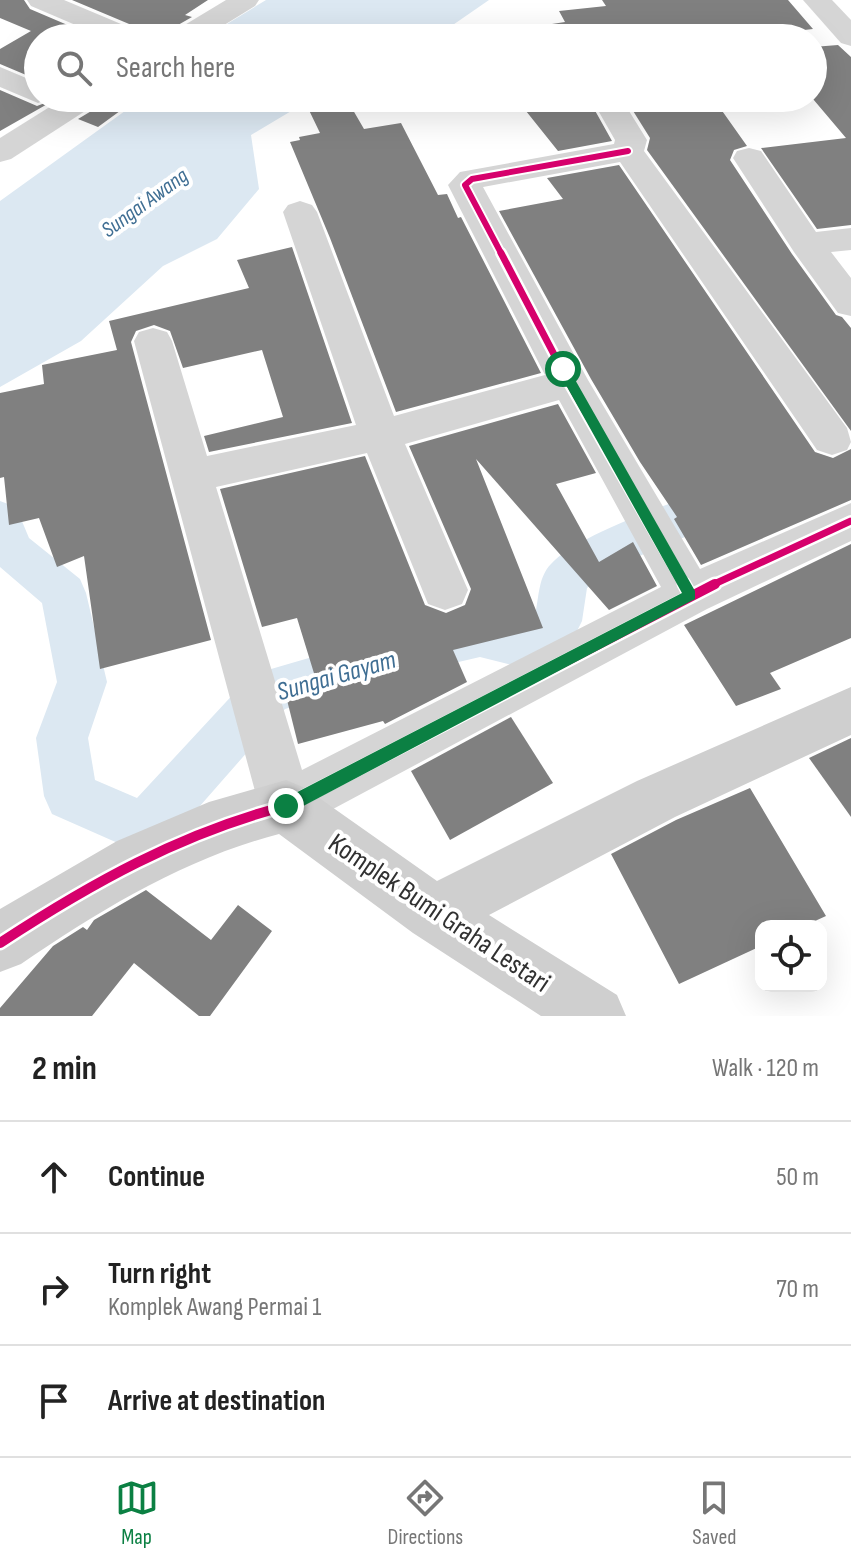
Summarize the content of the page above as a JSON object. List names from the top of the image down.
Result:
{
  "streets": {
    "street": ["Komplek Bumi Graha Lestari"]
  },
  "water": ["Sungai Awang", "Sungai Gayam"],
  "page": {
    "search": "Search here",
    "heading": ["2 min", "Walk · 120 m"],
    "list": [
      ["Continue", "50 m"],
      ["Turn right", "Komplek Awang Permai 1", "70 m"],
      "Arrive at destination"
    ],
    "nav": ["Map", "Directions", "Saved"]
  }
}
